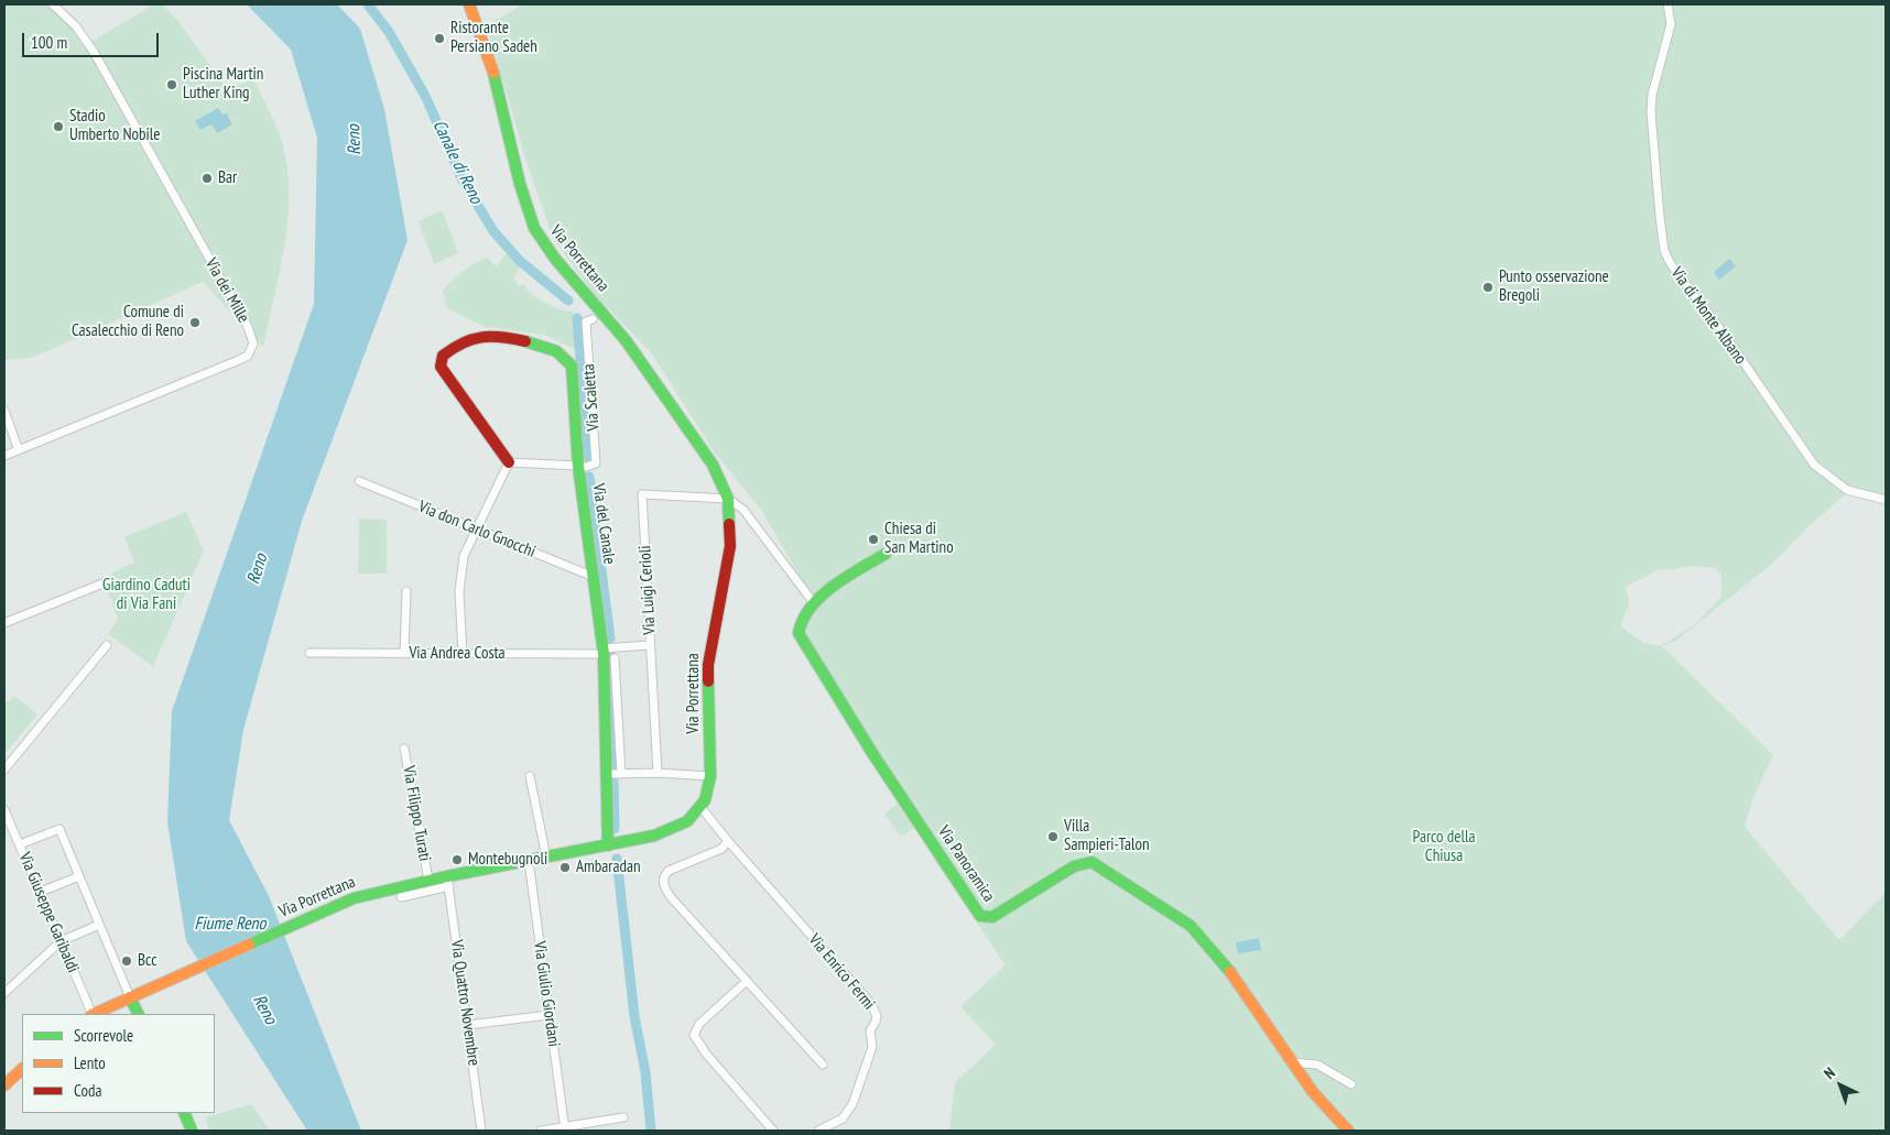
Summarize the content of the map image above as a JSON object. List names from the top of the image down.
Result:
{
  "streets": {
    "street": [
      "Via Porrettana",
      "Via dei Mille",
      "Via di Monte Albano",
      "Via Scaletta",
      "Via del Canale",
      "Via don Carlo Gnocchi",
      "Via Luigi Cerioli",
      "Via Andrea Costa",
      "Via Filippo Turati",
      "Via Panoramica",
      "Via Giuseppe Garibaldi",
      "Via Enrico Fermi",
      "Via Giulio Giordani",
      "Via Quattro Novembre"
    ]
  },
  "crossings": [
    ["Via Porrettana", "Via del Canale"],
    ["Via Porrettana", "Via Luigi Cerioli"],
    ["Via Porrettana", "Via Filippo Turati"],
    ["Via Porrettana", "Via Giulio Giordani"],
    ["Via Porrettana", "Via Quattro Novembre"],
    ["Via Scaletta", "Via del Canale"],
    ["Via del Canale", "Via don Carlo Gnocchi"],
    ["Via del Canale", "Via Andrea Costa"],
    ["Via Luigi Cerioli", "Via Andrea Costa"]
  ],
  "water": ["Reno", "Canale di Reno", "Fiume Reno"],
  "parks": ["Giardino Caduti di Via Fani", "Parco della Chiusa"],
  "places": [
    "Ristorante Persiano Sadeh",
    "Piscina Martin Luther King",
    "Stadio Umberto Nobile",
    "Bar",
    "Punto osservazione Bregoli",
    "Comune di Casalecchio di Reno",
    "Chiesa di San Martino",
    "Villa Sampieri-Talon",
    "Montebugnoli",
    "Ambaradan",
    "Bcc"
  ],
  "legend": ["Scorrevole", "Lento", "Coda"],
  "scale_bar": "100 m",
  "north": "top left"
}
